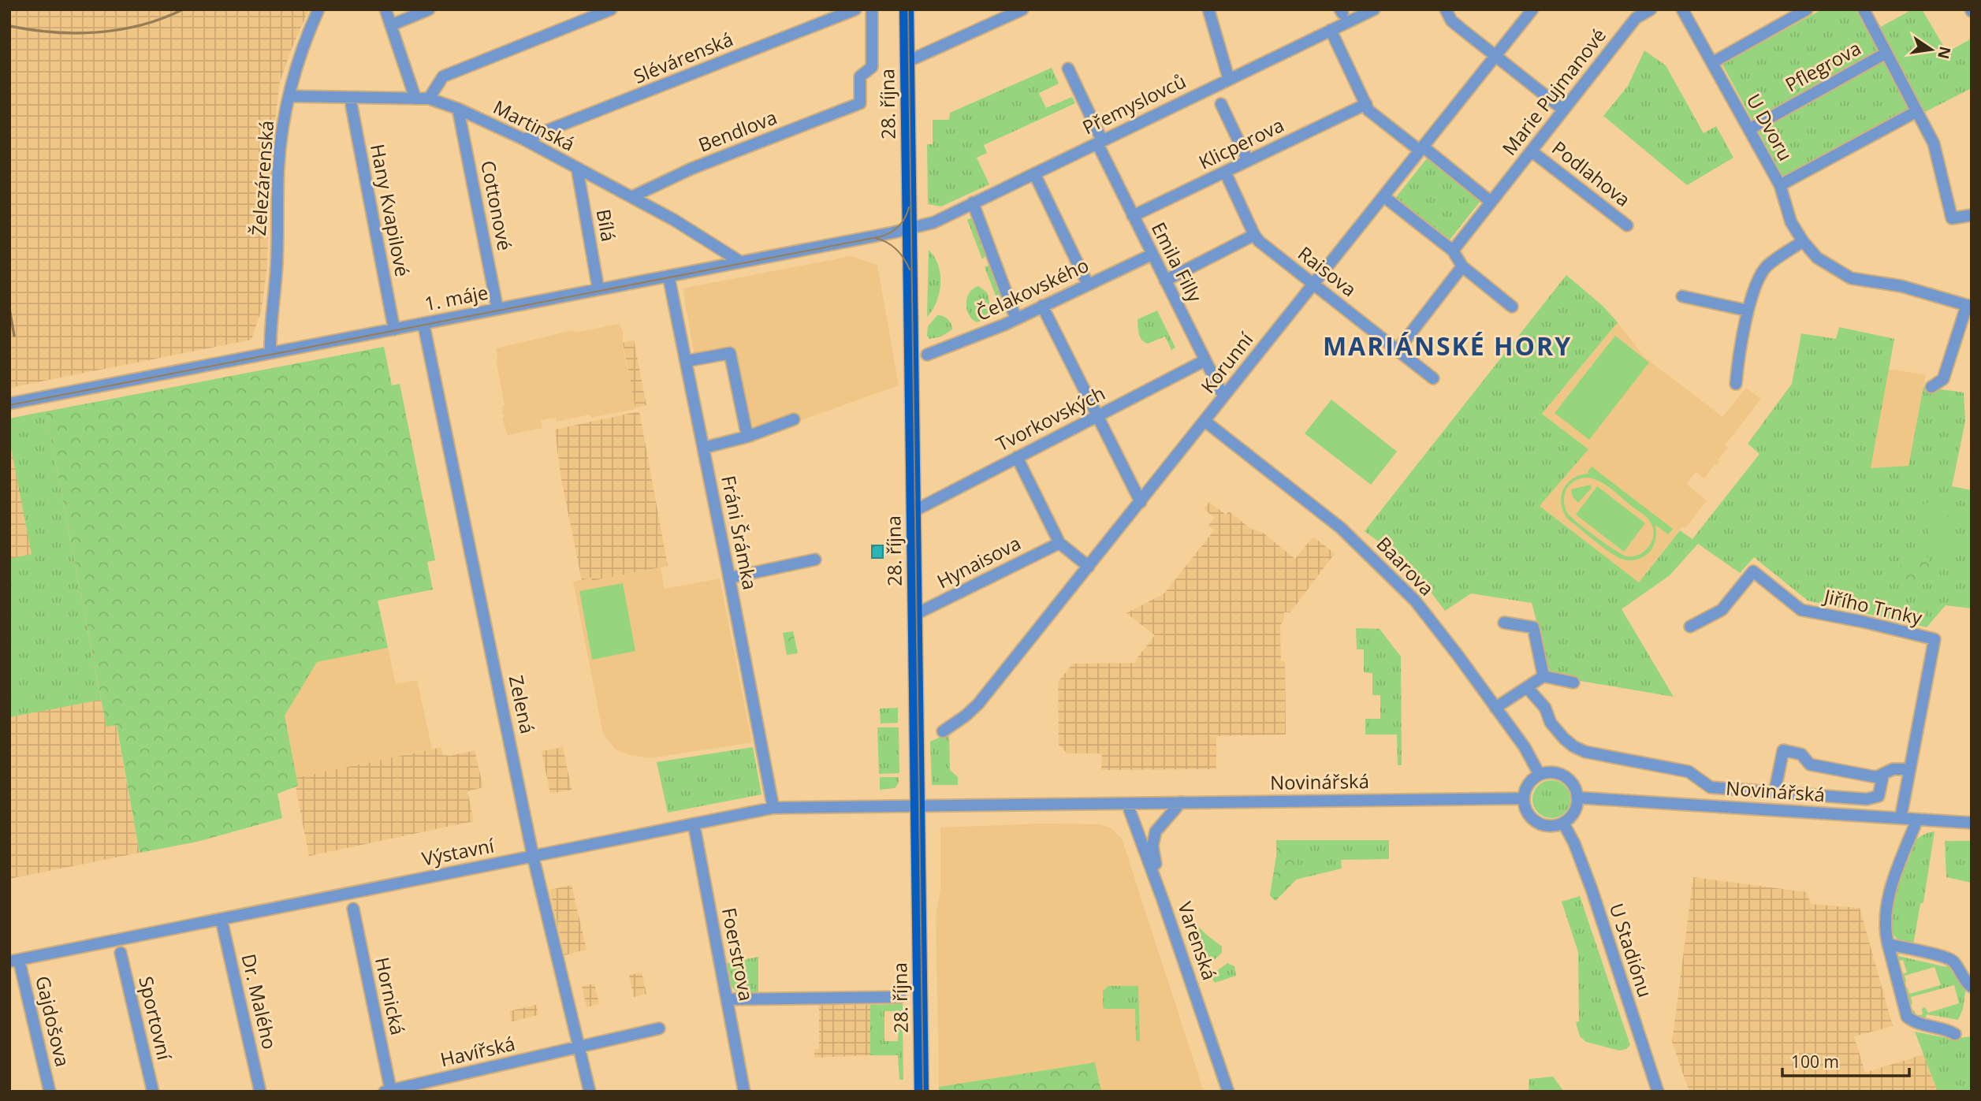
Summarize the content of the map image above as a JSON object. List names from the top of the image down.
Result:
{
  "streets": {
    "main road": ["28. října"],
    "street": [
      "Slévárenská",
      "Pflegrova",
      "Marie Pujmanové",
      "Přemyslovců",
      "Martinská",
      "U Dvoru",
      "Bendlova",
      "Klicperova",
      "Podlahova",
      "Železárenská",
      "Cottonové",
      "Hany Kvapilové",
      "Bílá",
      "Emila Filly",
      "Raisova",
      "Čelakovského",
      "1. máje",
      "Korunní",
      "Tvorkovských",
      "Fráni Šrámka",
      "Hynaisova",
      "Baarova",
      "Jiřího Trnky",
      "Zelená",
      "Novinářská",
      "Výstavní",
      "Varenská",
      "U Stadiónu",
      "Foerstrova",
      "Hornická",
      "Dr. Malého",
      "Sportovní",
      "Gajdošova",
      "Havířská"
    ]
  },
  "crossings": [
    ["Slévárenská", "Martinská"],
    ["Pflegrova", "U Dvoru"],
    ["Marie Pujmanové", "Podlahova"],
    ["28. října", "Přemyslovců"],
    ["28. října", "1. máje"],
    ["28. října", "Tvorkovských"],
    ["28. října", "Hynaisova"],
    ["28. října", "Novinářská"],
    ["28. října", "Výstavní"],
    ["Přemyslovců", "Emila Filly"],
    ["Přemyslovců", "1. máje"],
    ["Martinská", "Bendlova"],
    ["Martinská", "Železárenská"],
    ["Martinská", "Cottonové"],
    ["Martinská", "Hany Kvapilové"],
    ["Martinská", "Bílá"],
    ["Martinská", "1. máje"],
    ["Klicperova", "Emila Filly"],
    ["Klicperova", "Raisova"],
    ["Železárenská", "1. máje"],
    ["Cottonové", "1. máje"],
    ["Hany Kvapilové", "1. máje"],
    ["Bílá", "1. máje"],
    ["Emila Filly", "Čelakovského"],
    ["Emila Filly", "Korunní"],
    ["Emila Filly", "Tvorkovských"],
    ["Raisova", "Korunní"],
    ["1. máje", "Fráni Šrámka"],
    ["1. máje", "Zelená"],
    ["Korunní", "Baarova"],
    ["Fráni Šrámka", "Výstavní"],
    ["Baarova", "Novinářská"],
    ["Baarova", "U Stadiónu"],
    ["Jiřího Trnky", "Novinářská"],
    ["Zelená", "Výstavní"],
    ["Zelená", "Havířská"],
    ["Novinářská", "Výstavní"],
    ["Novinářská", "Varenská"],
    ["Novinářská", "U Stadiónu"],
    ["Výstavní", "Foerstrova"],
    ["Výstavní", "Dr. Malého"],
    ["Výstavní", "Gajdošova"],
    ["Hornická", "Havířská"]
  ],
  "districts": ["MARIÁNSKÉ HORY"],
  "scale_bar": "100 m",
  "north": "right"
}
